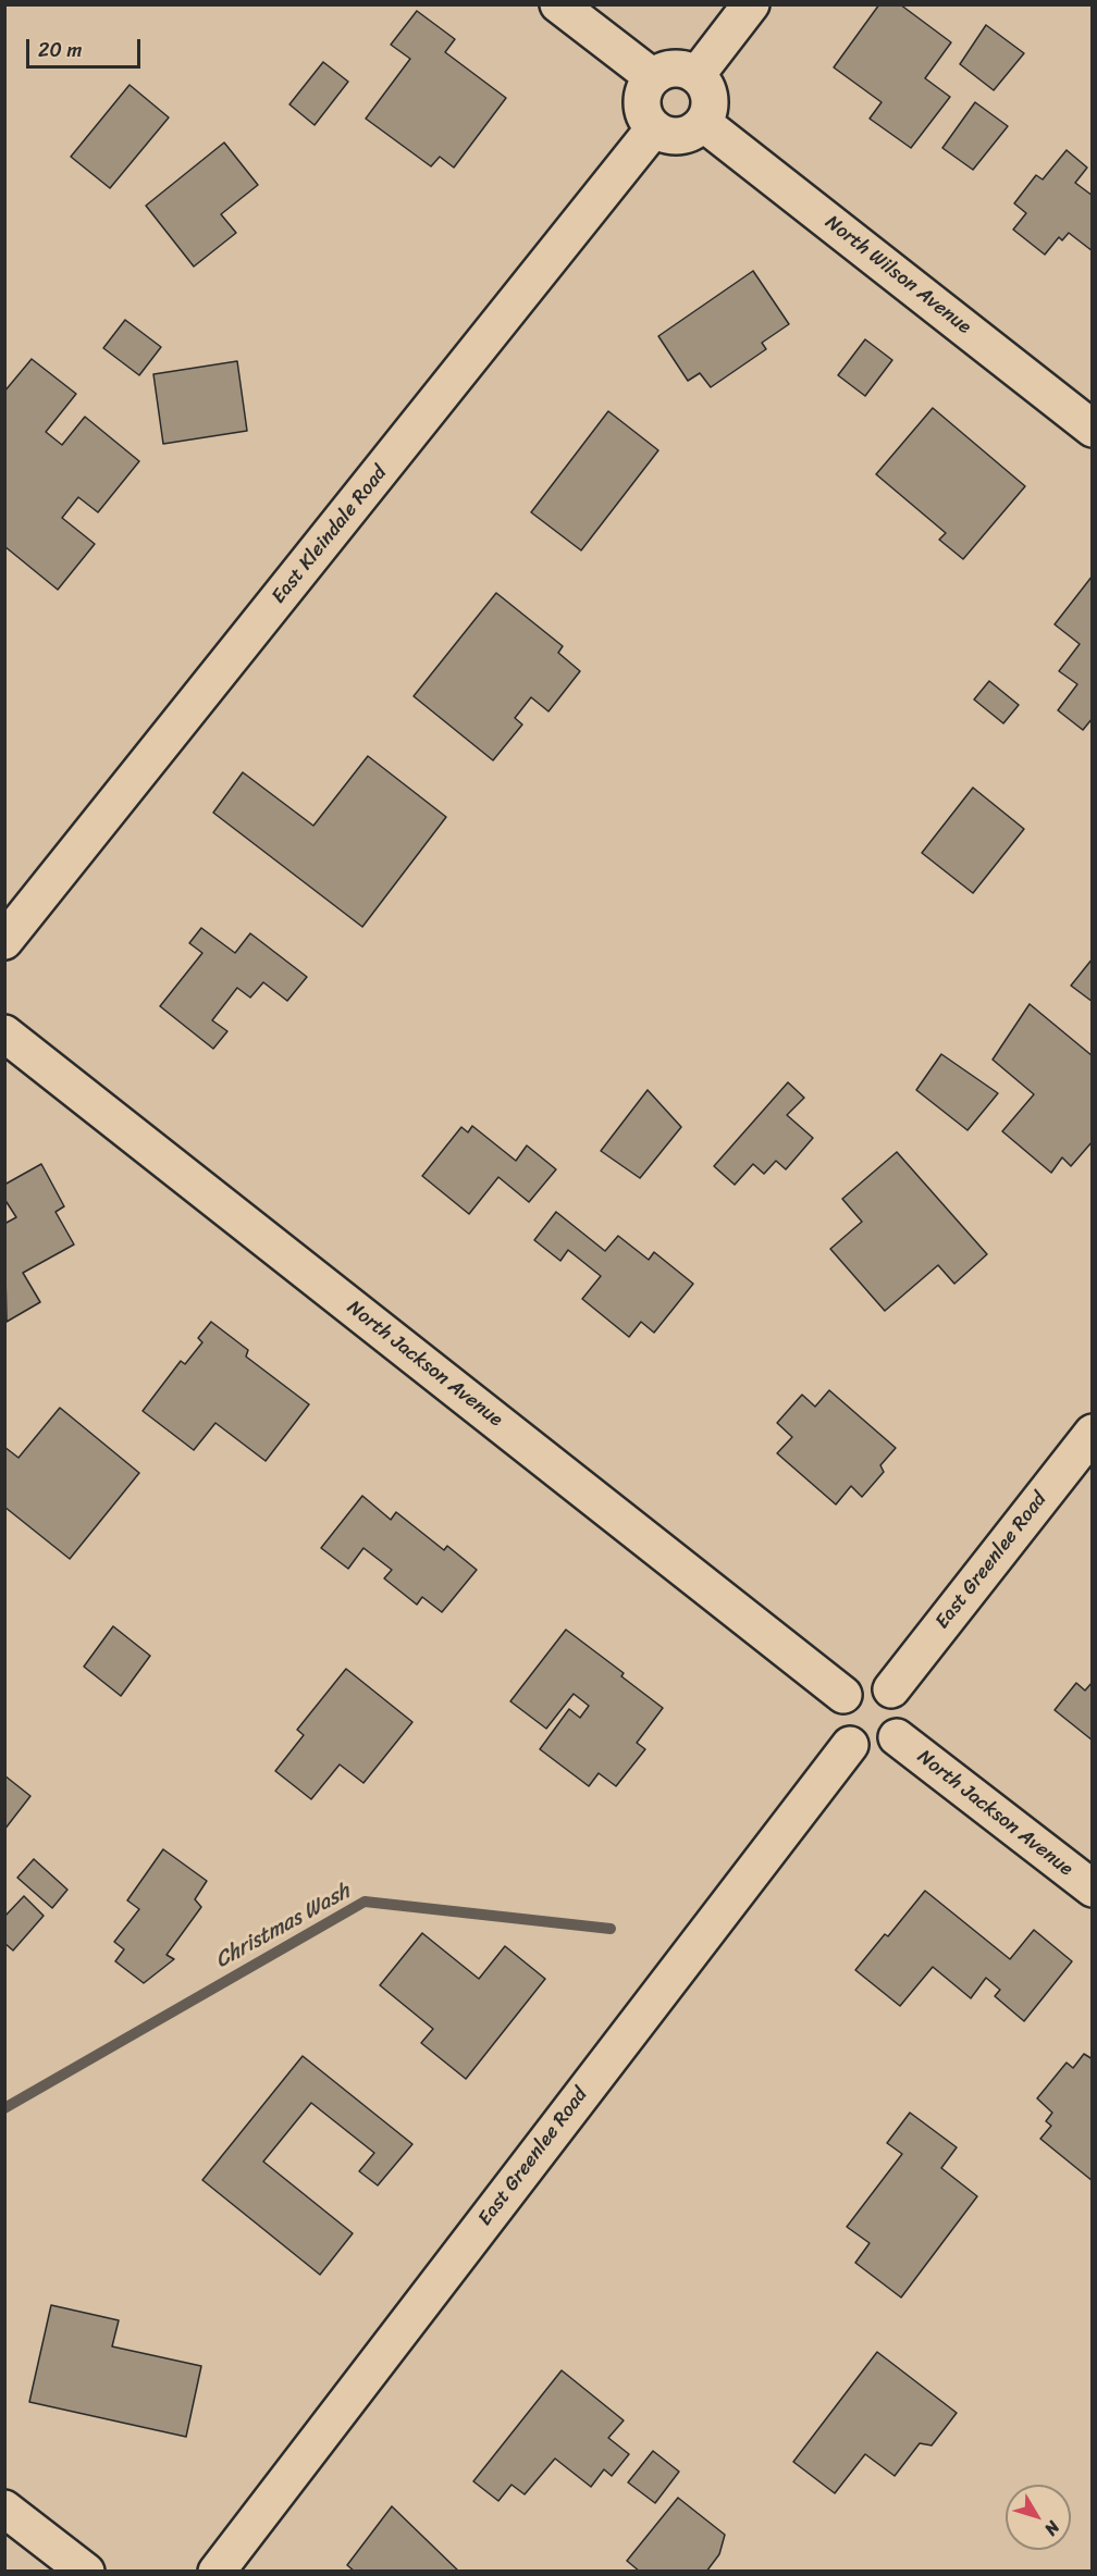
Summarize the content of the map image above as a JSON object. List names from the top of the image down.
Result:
{
  "streets": {
    "street": [
      "North Wilson Avenue",
      "East Kleindale Road",
      "North Jackson Avenue",
      "East Greenlee Road"
    ]
  },
  "crossings": [
    ["North Wilson Avenue", "East Kleindale Road"],
    ["North Jackson Avenue", "East Greenlee Road"]
  ],
  "water": ["Christmas Wash"],
  "scale_bar": "20 m",
  "north": "bottom right"
}
